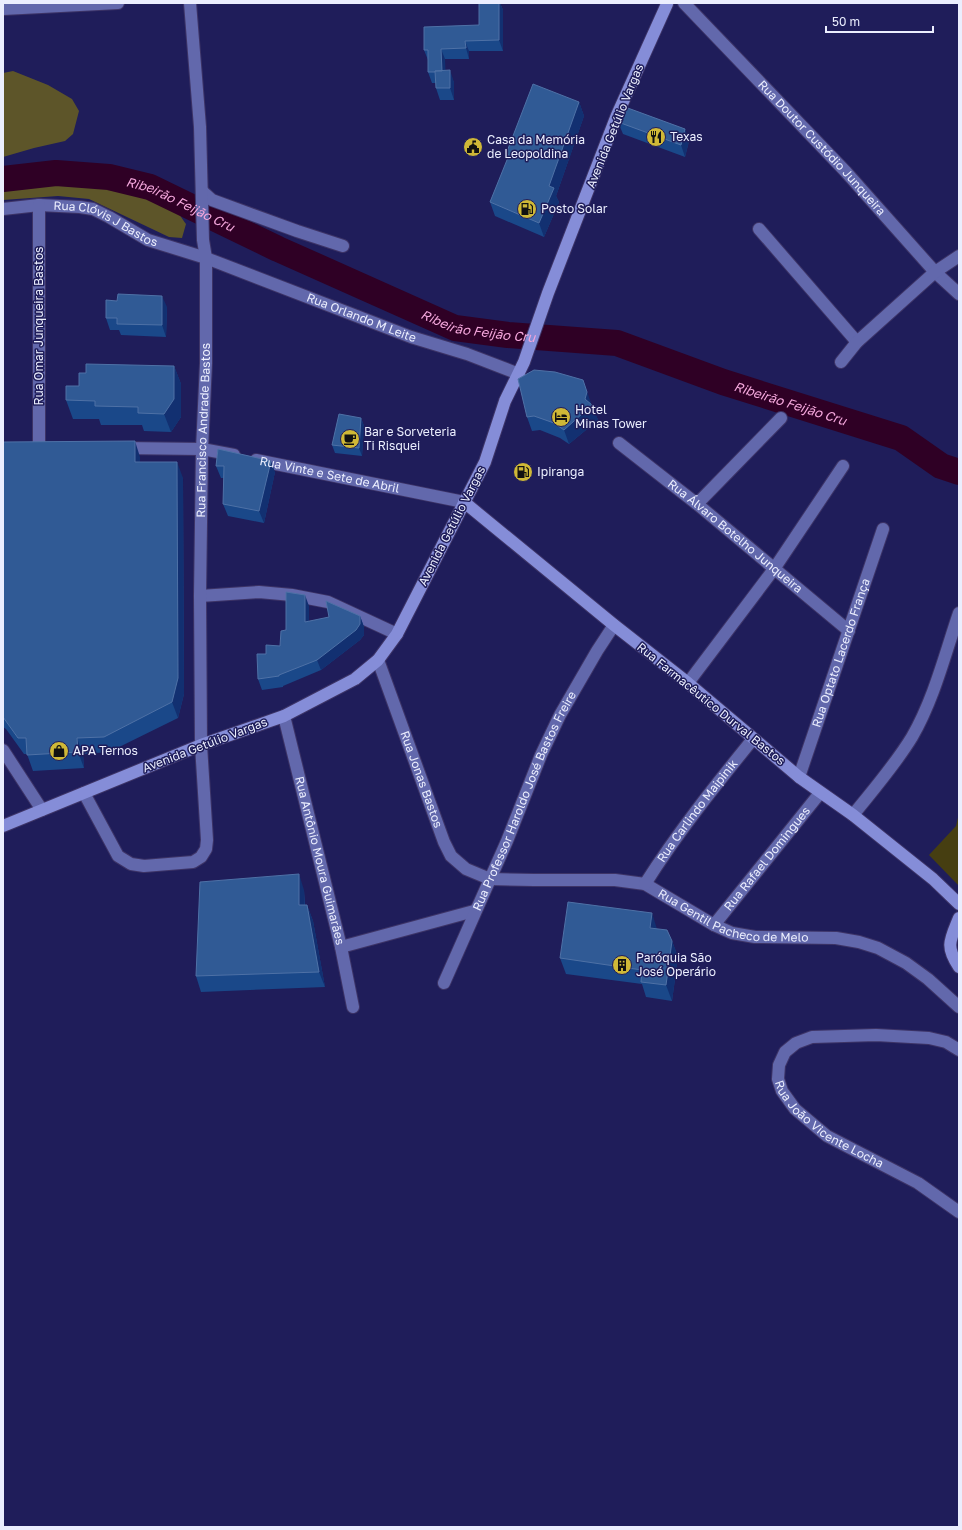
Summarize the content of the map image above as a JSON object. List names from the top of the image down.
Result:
{
  "streets": {
    "main road": ["Avenida Getúlio Vargas", "Rua Farmacêutico Durval Bastos"],
    "street": [
      "Rua Doutor Custódio Junqueira",
      "Rua Clóvis J Bastos",
      "Rua Orlando M Leite",
      "Rua Omar Junqueira Bastos",
      "Rua Francisco Andrade Bastos",
      "Rua Vinte e Sete de Abril",
      "Rua Álvaro Botelho Junqueira",
      "Rua Optato Lacerdo França",
      "Rua Jonas Bastos",
      "Rua Professor Haroldo José Bastos Freire",
      "Rua Carlindo Maipinik",
      "Rua Rafael Domingues",
      "Rua Antônio Moura Guimarães",
      "Rua Gentil Pacheco de Melo",
      "Rua João Vicente Locha"
    ]
  },
  "crossings": [
    ["Avenida Getúlio Vargas", "Rua Orlando M Leite"],
    ["Avenida Getúlio Vargas", "Rua Francisco Andrade Bastos"],
    ["Avenida Getúlio Vargas", "Rua Vinte e Sete de Abril"],
    ["Avenida Getúlio Vargas", "Rua Farmacêutico Durval Bastos"],
    ["Avenida Getúlio Vargas", "Rua Jonas Bastos"],
    ["Avenida Getúlio Vargas", "Rua Antônio Moura Guimarães"],
    ["Rua Clóvis J Bastos", "Rua Orlando M Leite"],
    ["Rua Clóvis J Bastos", "Rua Omar Junqueira Bastos"],
    ["Rua Clóvis J Bastos", "Rua Francisco Andrade Bastos"],
    ["Rua Orlando M Leite", "Rua Francisco Andrade Bastos"],
    ["Rua Francisco Andrade Bastos", "Rua Vinte e Sete de Abril"],
    ["Rua Vinte e Sete de Abril", "Rua Farmacêutico Durval Bastos"],
    ["Rua Álvaro Botelho Junqueira", "Rua Optato Lacerdo França"],
    ["Rua Optato Lacerdo França", "Rua Farmacêutico Durval Bastos"],
    ["Rua Farmacêutico Durval Bastos", "Rua Professor Haroldo José Bastos Freire"],
    ["Rua Farmacêutico Durval Bastos", "Rua Carlindo Maipinik"],
    ["Rua Farmacêutico Durval Bastos", "Rua Rafael Domingues"],
    ["Rua Jonas Bastos", "Rua Professor Haroldo José Bastos Freire"],
    ["Rua Jonas Bastos", "Rua Gentil Pacheco de Melo"],
    ["Rua Professor Haroldo José Bastos Freire", "Rua Gentil Pacheco de Melo"],
    ["Rua Carlindo Maipinik", "Rua Gentil Pacheco de Melo"],
    ["Rua Rafael Domingues", "Rua Gentil Pacheco de Melo"]
  ],
  "water": ["Ribeirão Feijão Cru"],
  "places": {
    "restaurant": ["Texas"],
    "public building": ["Casa da Memória de Leopoldina"],
    "fuel station": ["Posto Solar", "Ipiranga"],
    "hotel": ["Hotel Minas Tower"],
    "cafe": ["Bar e Sorveteria Ti Risquei"],
    "shop": ["APA Ternos"],
    "building": ["Paróquia São José Operário"]
  },
  "scale_bar": "50 m"
}
